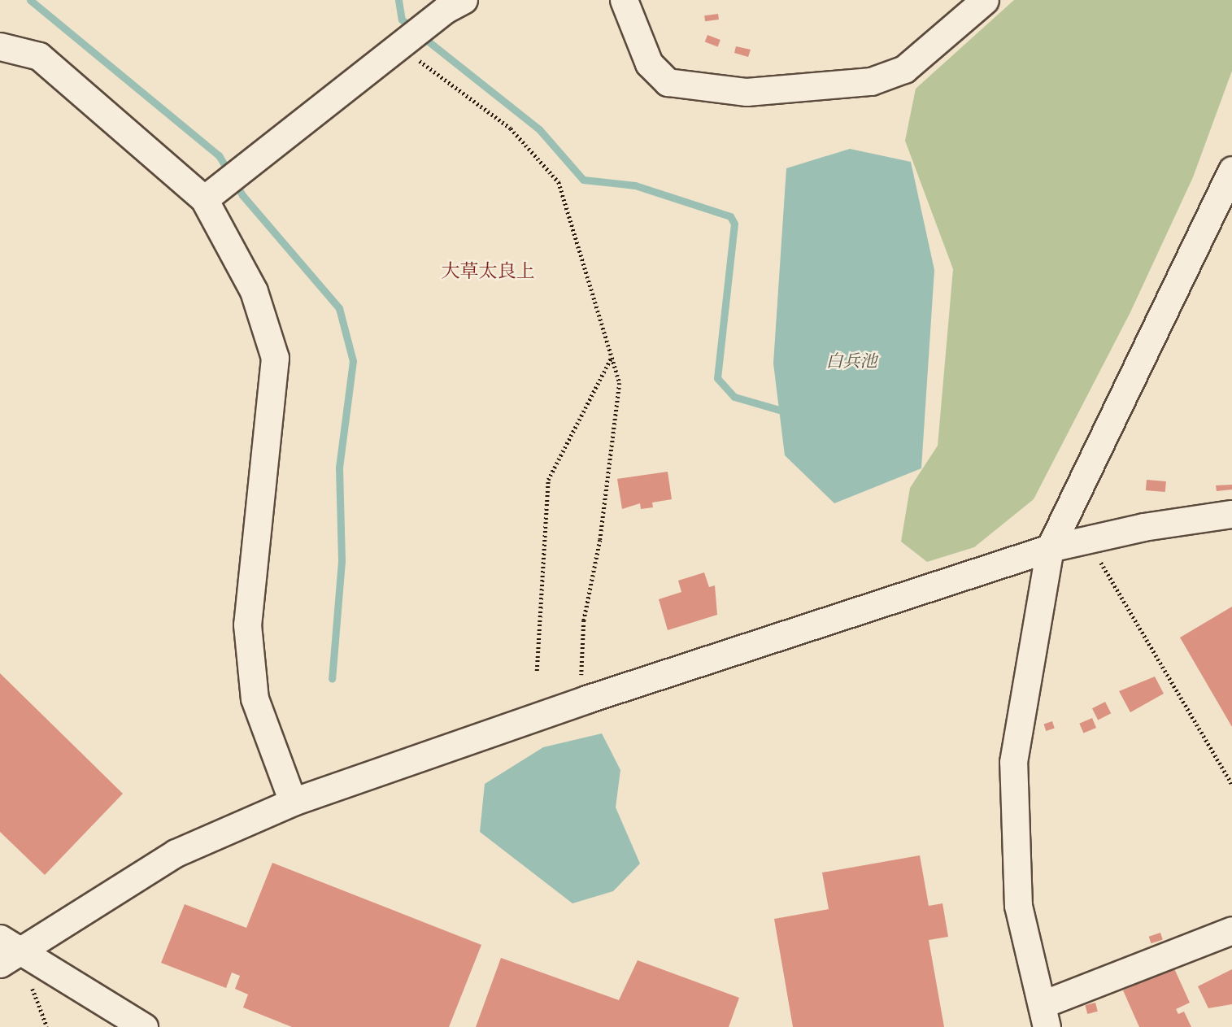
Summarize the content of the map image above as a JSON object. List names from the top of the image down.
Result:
{
  "districts": ["大草太良上"],
  "water": ["白兵池"]
}
